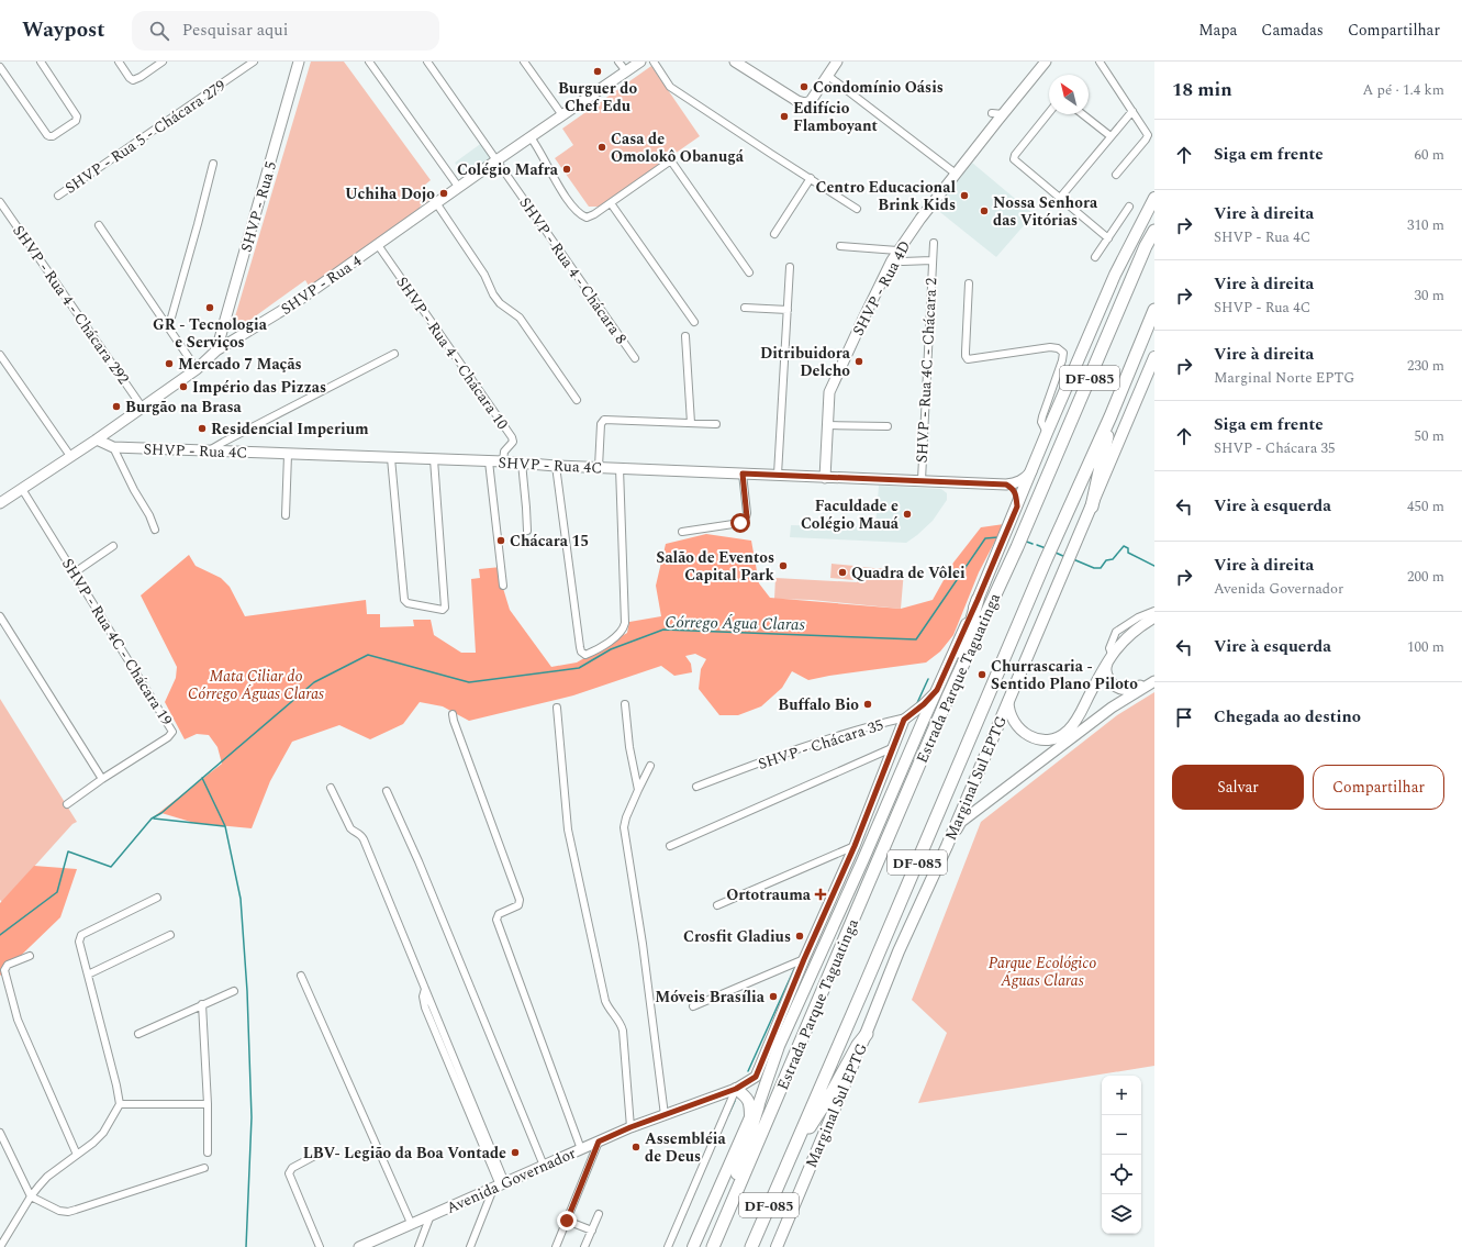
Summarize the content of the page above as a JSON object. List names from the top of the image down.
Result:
{
  "streets": {
    "highway": ["DF-085", "Estrada Parque Taguatinga"],
    "main road": ["Marginal Sul EPTG"],
    "street": [
      "SHVP - Rua 5 - Chácara 279",
      "SHVP - Rua 5",
      "SHVP - Rua 4 - Chácara 8",
      "SHVP - Rua 4",
      "SHVP - Rua 4D",
      "SHVP - Rua 4 - Chácara 292",
      "SHVP - Rua 4 - Chácara 10",
      "SHVP - Rua 4C - Chácara 2",
      "SHVP - Rua 4C",
      "SHVP - Rua 4C - Chácara 19",
      "SHVP - Chácara 35",
      "Avenida Governador"
    ]
  },
  "crossings": [
    ["SHVP - Rua 5", "SHVP - Rua 4"],
    ["SHVP - Rua 4 - Chácara 8", "SHVP - Rua 4"],
    ["SHVP - Rua 4", "SHVP - Rua 4 - Chácara 292"],
    ["SHVP - Rua 4", "SHVP - Rua 4 - Chácara 10"],
    ["SHVP - Rua 4", "SHVP - Rua 4C"],
    ["SHVP - Rua 4", "SHVP - Rua 4C - Chácara 19"],
    ["SHVP - Rua 4D", "SHVP - Rua 4C - Chácara 2"],
    ["SHVP - Rua 4D", "SHVP - Rua 4C"],
    ["SHVP - Rua 4 - Chácara 10", "SHVP - Rua 4C"],
    ["SHVP - Rua 4C - Chácara 2", "SHVP - Rua 4C"]
  ],
  "water": ["Córrego Água Claras"],
  "parks": ["Mata Ciliar do Córrego Águas Claras", "Parque Ecológico Águas Claras"],
  "places": {
    "other": [
      "Burguer do Chef Edu",
      "Condomínio Oásis",
      "Edifício Flamboyant",
      "Casa de Omolokô Obanugá",
      "Colégio Mafra",
      "Uchiha Dojo",
      "Centro Educacional Brink Kids",
      "Nossa Senhora das Vitórias",
      "GR - Tecnologia e Serviços",
      "Ditribuidora Delcho",
      "Mercado 7 Maçãs",
      "Império das Pizzas",
      "Burgão na Brasa",
      "Residencial Imperium",
      "Faculdade e Colégio Mauá",
      "Chácara 15",
      "Salão de Eventos Capital Park",
      "Quadra de Vôlei",
      "Churrascaria - Sentido Plano Piloto",
      "Buffalo Bio",
      "Crosfit Gladius",
      "Móveis Brasília",
      "Assembléia de Deus",
      "LBV- Legião da Boa Vontade"
    ],
    "health": ["Ortotrauma"]
  },
  "north": "top left",
  "page": {
    "header": "Waypost",
    "search": "Pesquisar aqui",
    "nav": ["Mapa", "Camadas", "Compartilhar"],
    "heading": ["18 min", "A pé · 1.4 km"],
    "list": [
      ["Siga em frente", "60 m"],
      ["Vire à direita", "SHVP - Rua 4C", "310 m"],
      ["Vire à direita", "SHVP - Rua 4C", "30 m"],
      ["Vire à direita", "Marginal Norte EPTG", "230 m"],
      ["Siga em frente", "SHVP - Chácara 35", "50 m"],
      ["Vire à esquerda", "450 m"],
      ["Vire à direita", "Avenida Governador", "200 m"],
      ["Vire à esquerda", "100 m"],
      "Chegada ao destino"
    ],
    "buttons": ["Salvar", "Compartilhar"],
    "map_buttons": ["+", "−"]
  }
}
